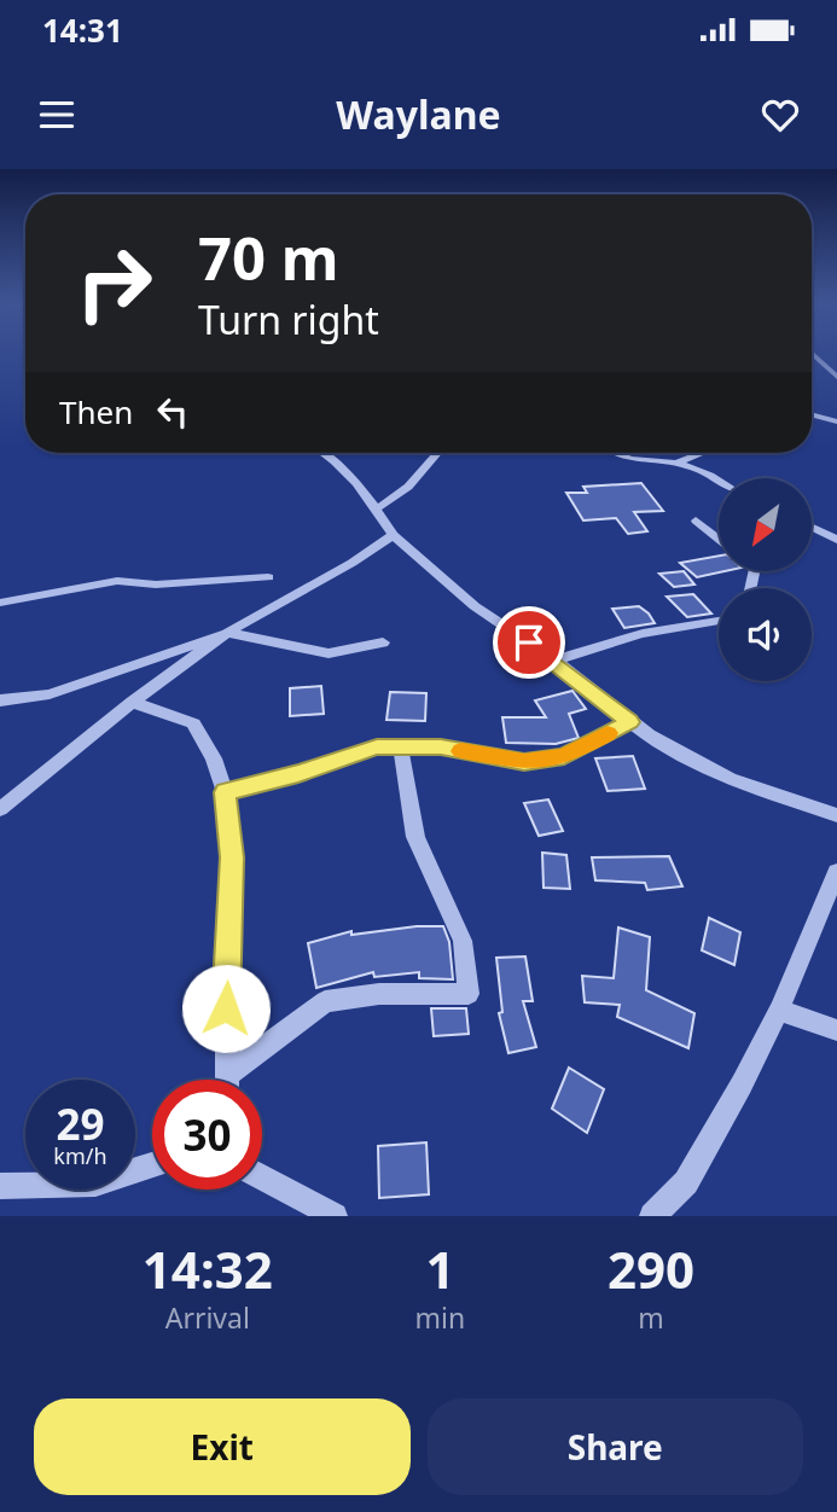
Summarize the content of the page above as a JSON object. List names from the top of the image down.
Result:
{
  "north": "bottom left",
  "page": {
    "status": "14:31",
    "header": "Waylane",
    "turn": ["70 m", "Turn right"],
    "then": "Then",
    "speed": "29 km/h",
    "limit": "30",
    "eta": [
      "14:32",
      "Arrival",
      "1",
      "min",
      "290",
      "m"
    ],
    "buttons": ["Exit", "Share"]
  }
}
